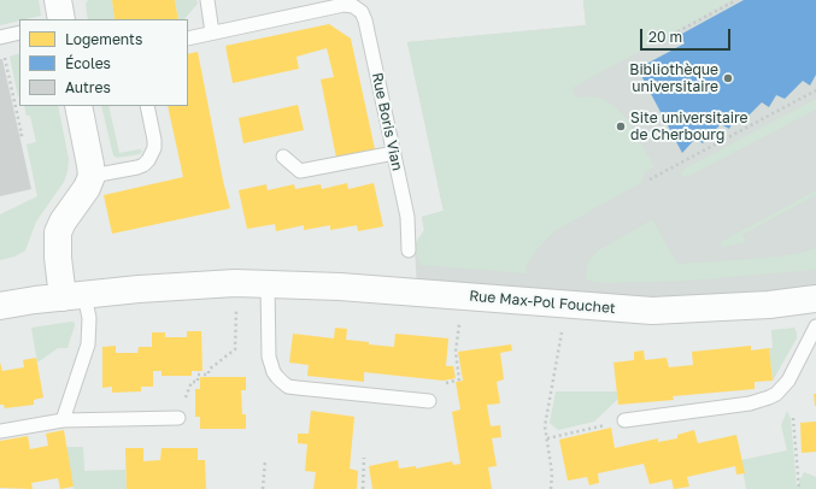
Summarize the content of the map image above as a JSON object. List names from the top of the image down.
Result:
{
  "streets": {
    "street": ["Rue Max-Pol Fouchet"],
    "lane": ["Rue Boris Vian"]
  },
  "places": ["Bibliothèque universitaire", "Site universitaire de Cherbourg"],
  "legend": ["Logements", "Écoles", "Autres"],
  "scale_bar": "20 m"
}
